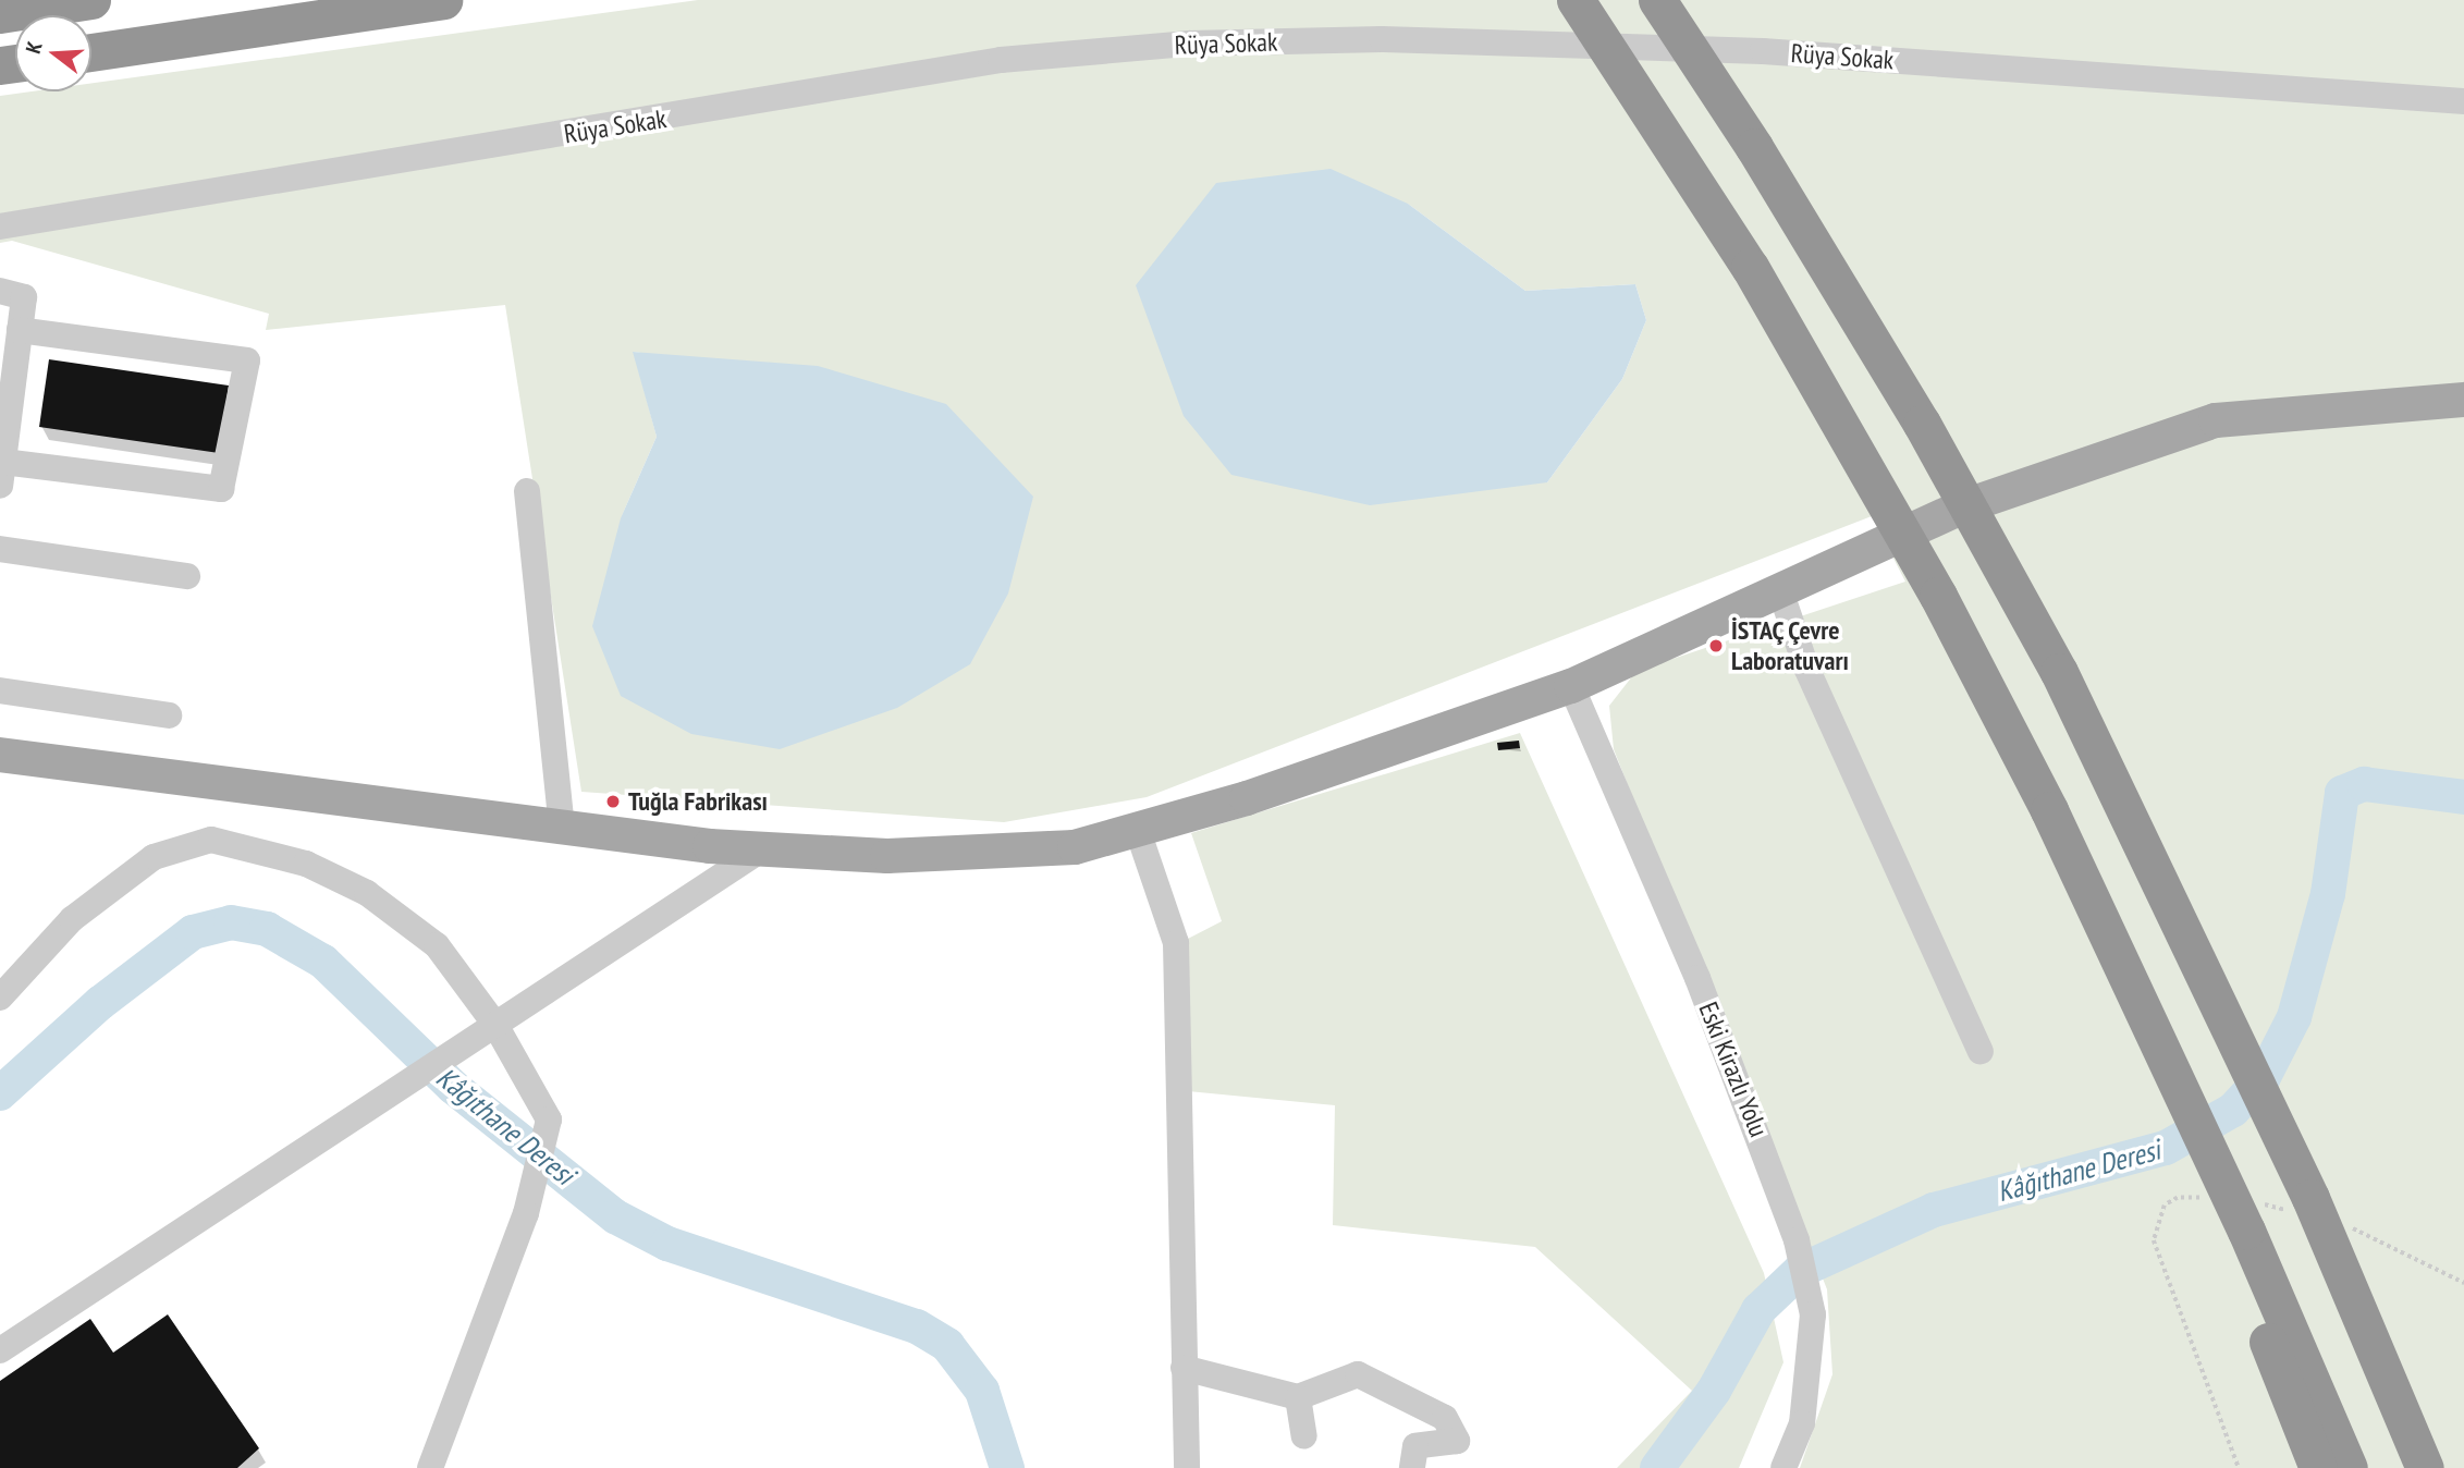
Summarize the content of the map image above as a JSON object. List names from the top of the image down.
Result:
{
  "streets": {
    "street": ["Rüya Sokak", "Eski Kirazlı Yolu"]
  },
  "water": ["Kâğıthane Deresi"],
  "places": ["İSTAÇ Çevre Laboratuvarı", "Tuğla Fabrikası"],
  "north": "left"
}
